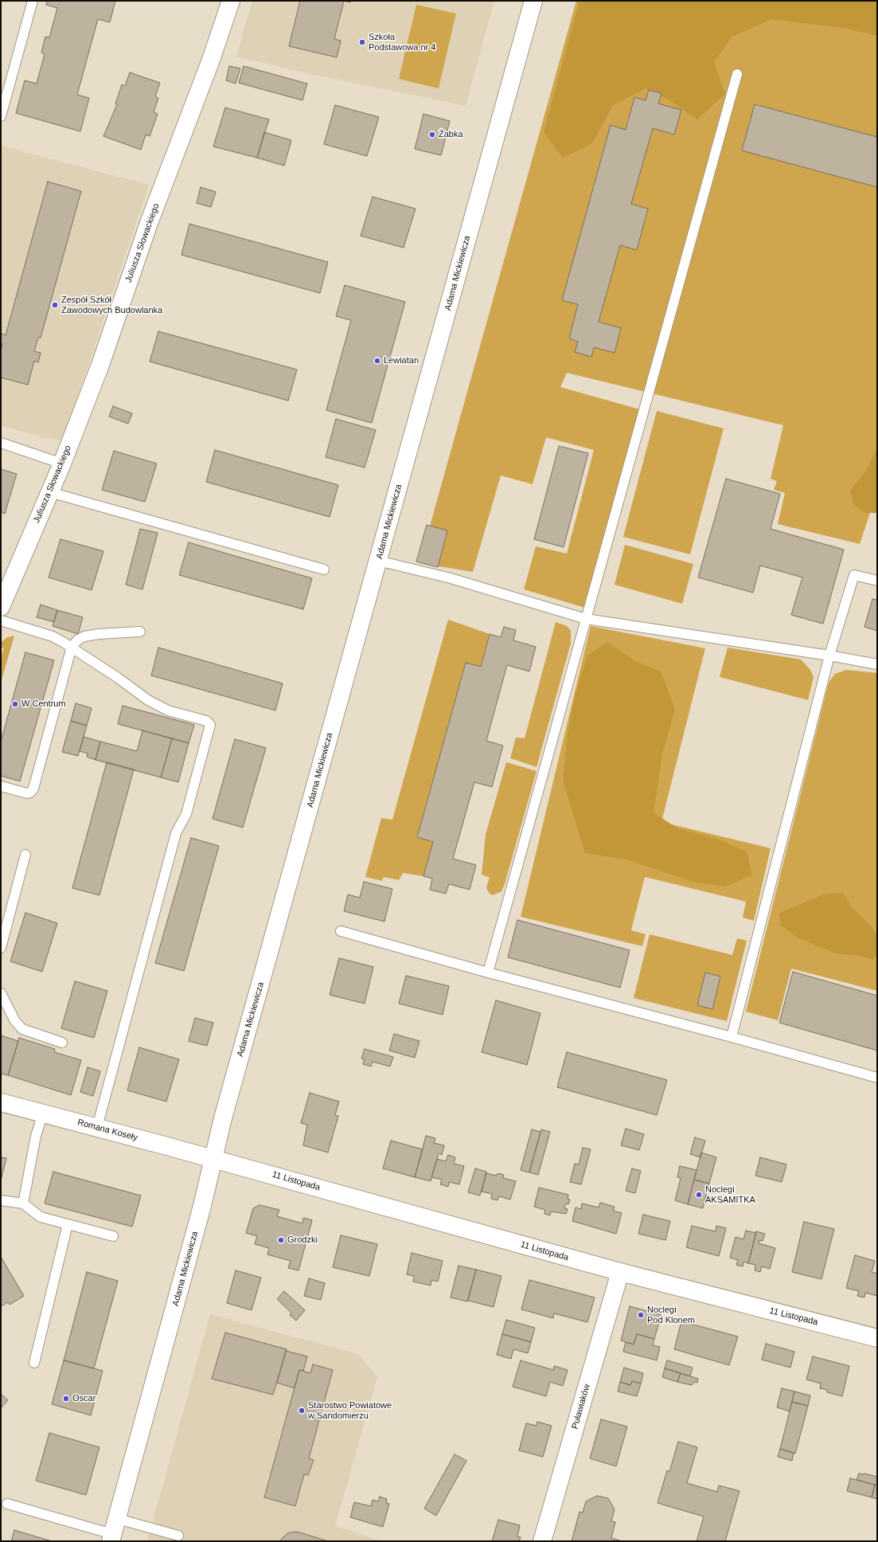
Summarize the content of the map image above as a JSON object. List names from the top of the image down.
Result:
{
  "streets": {
    "street": [
      "Juliusza Słowackiego",
      "Adama Mickiewicza",
      "Romana Koseły",
      "11 Listopada",
      "Puławiaków"
    ]
  },
  "crossings": [
    ["Adama Mickiewicza", "Romana Koseły"],
    ["Adama Mickiewicza", "11 Listopada"],
    ["Romana Koseły", "11 Listopada"],
    ["11 Listopada", "Puławiaków"]
  ],
  "places": [
    "Szkoła Podstawowa nr 4",
    "Żabka",
    "Zespół Szkół Zawodowych Budowlanka",
    "Lewiatan",
    "W Centrum",
    "Noclegi AKSAMITKA",
    "Grodzki",
    "Noclegi Pod Klonem",
    "Oscar",
    "Starostwo Powiatowe w Sandomierzu"
  ]
}
